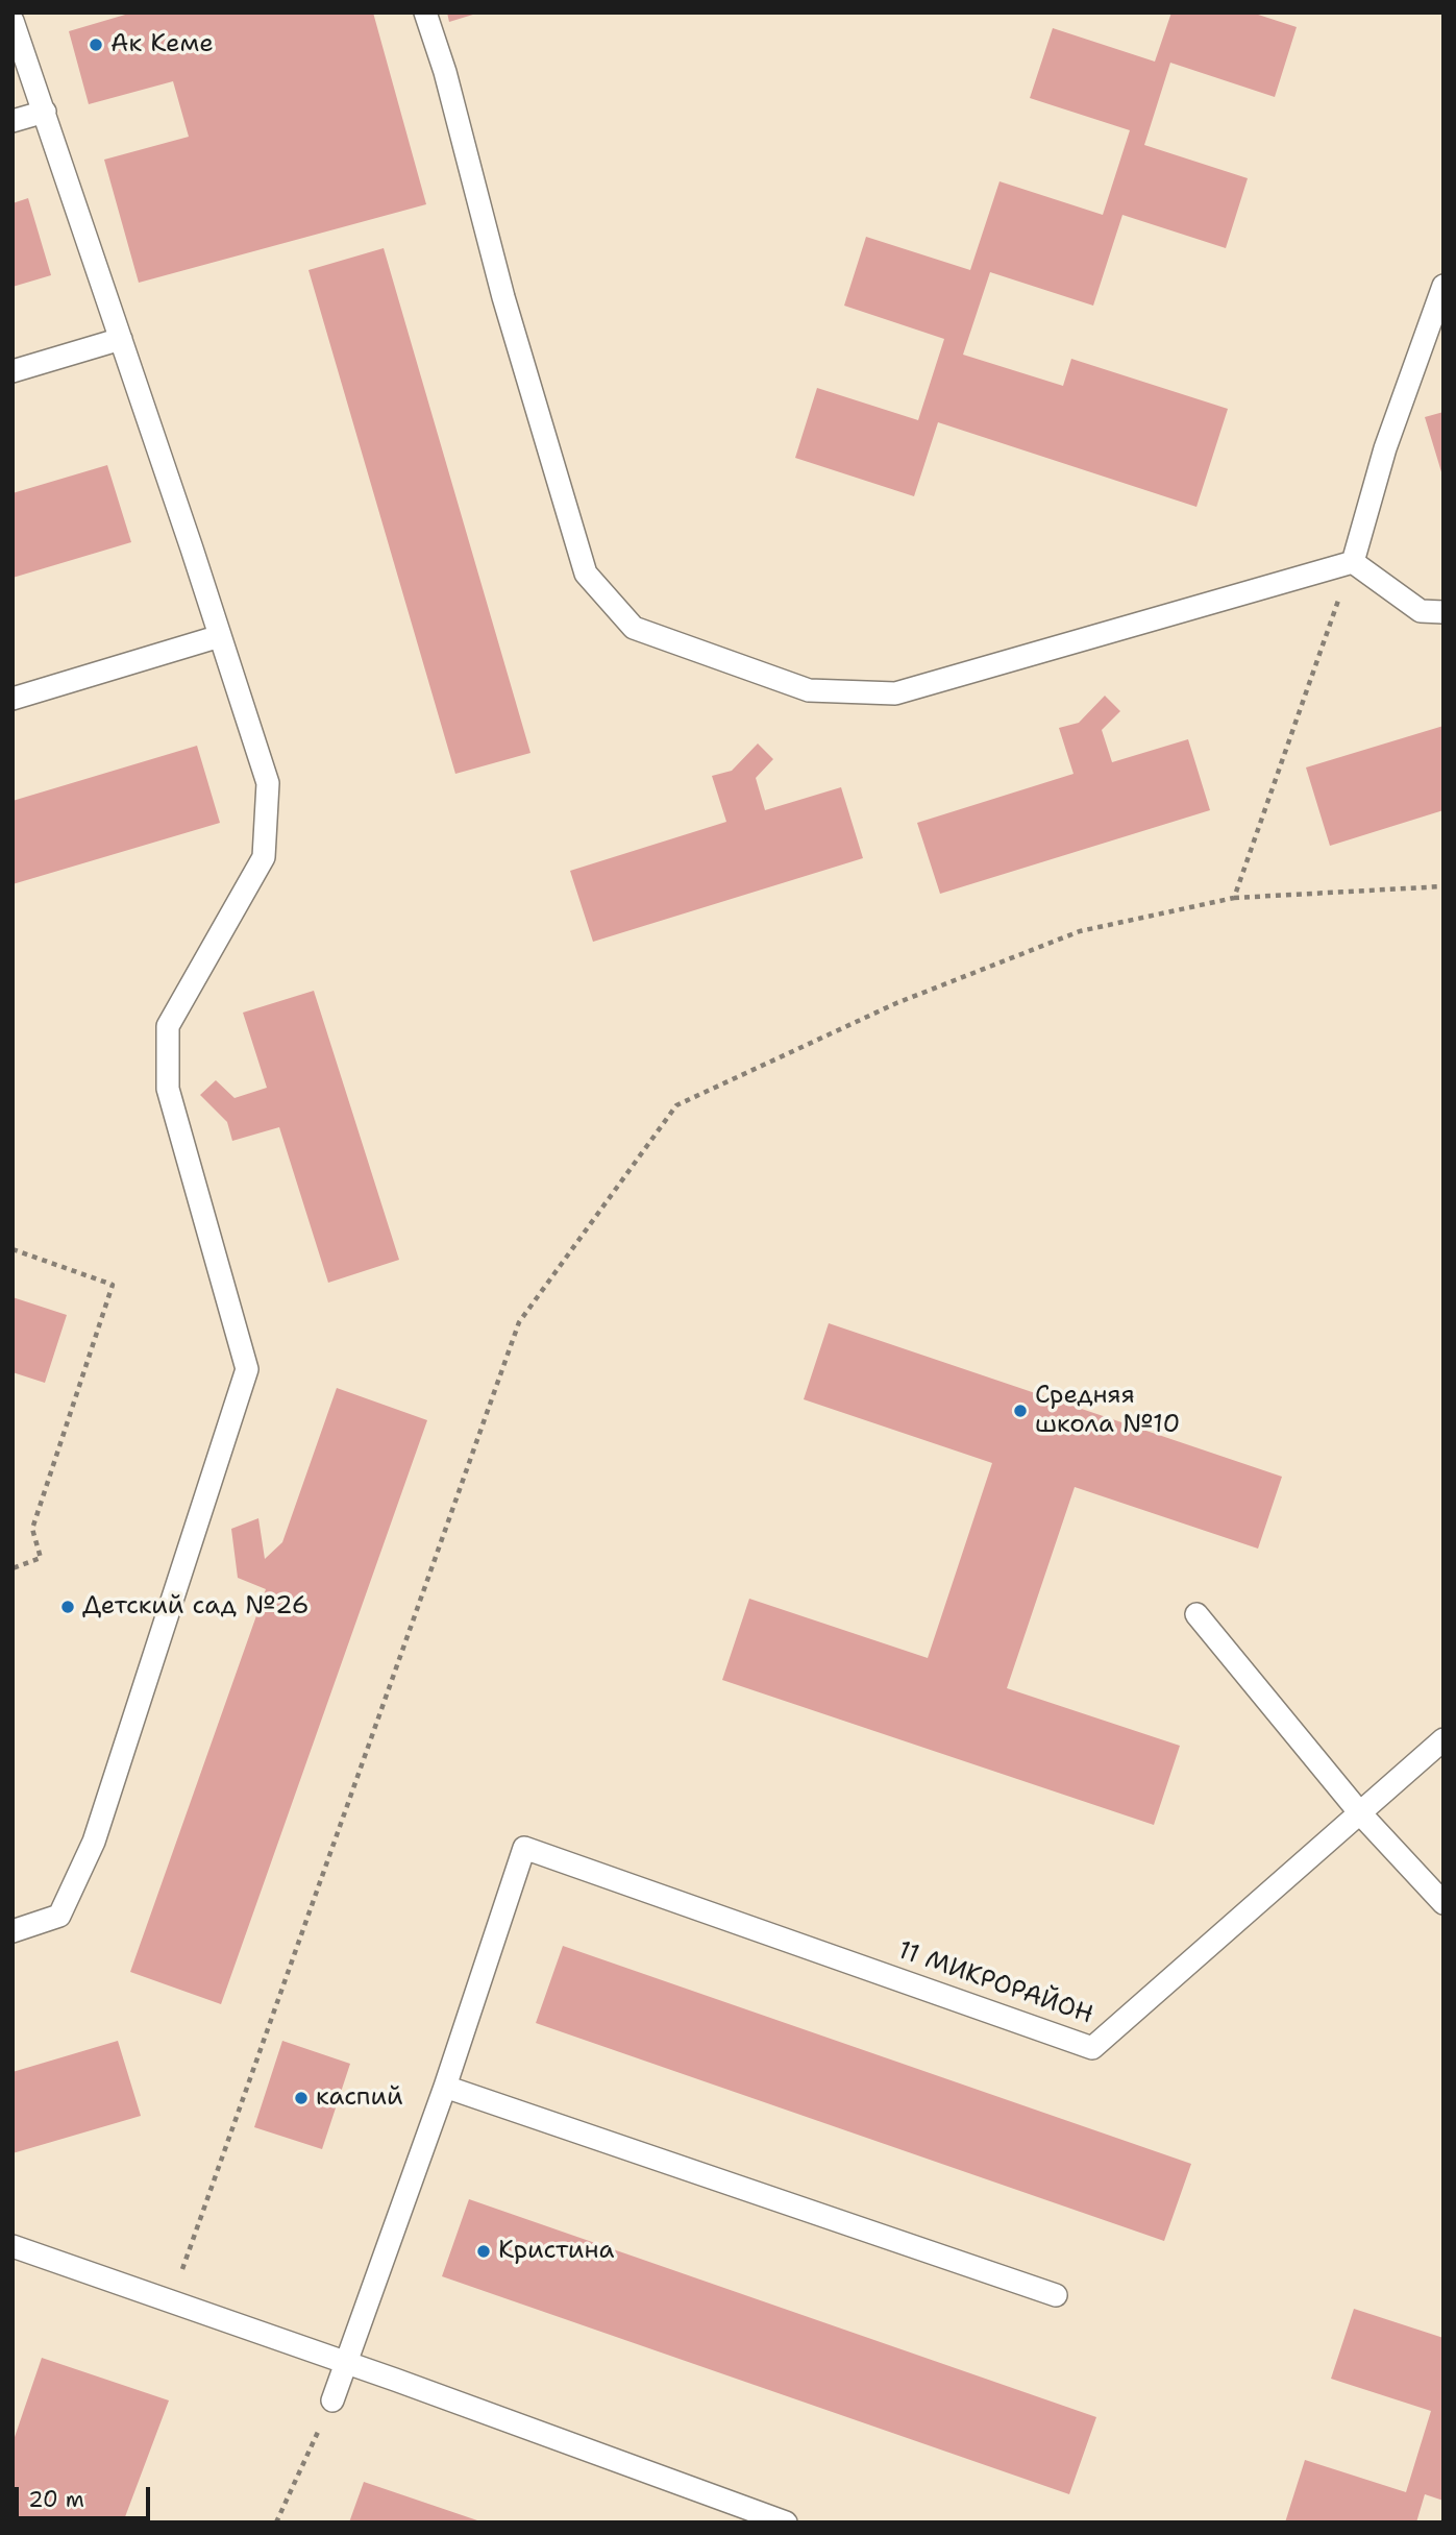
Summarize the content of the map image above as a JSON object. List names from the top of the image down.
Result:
{
  "streets": {
    "lane": ["11 МИКРОРАЙОН"]
  },
  "places": [
    "Ак Кеме",
    "Средняя школа №10",
    "Детский сад №26",
    "каспий",
    "Кристина"
  ],
  "scale_bar": "20 m"
}
